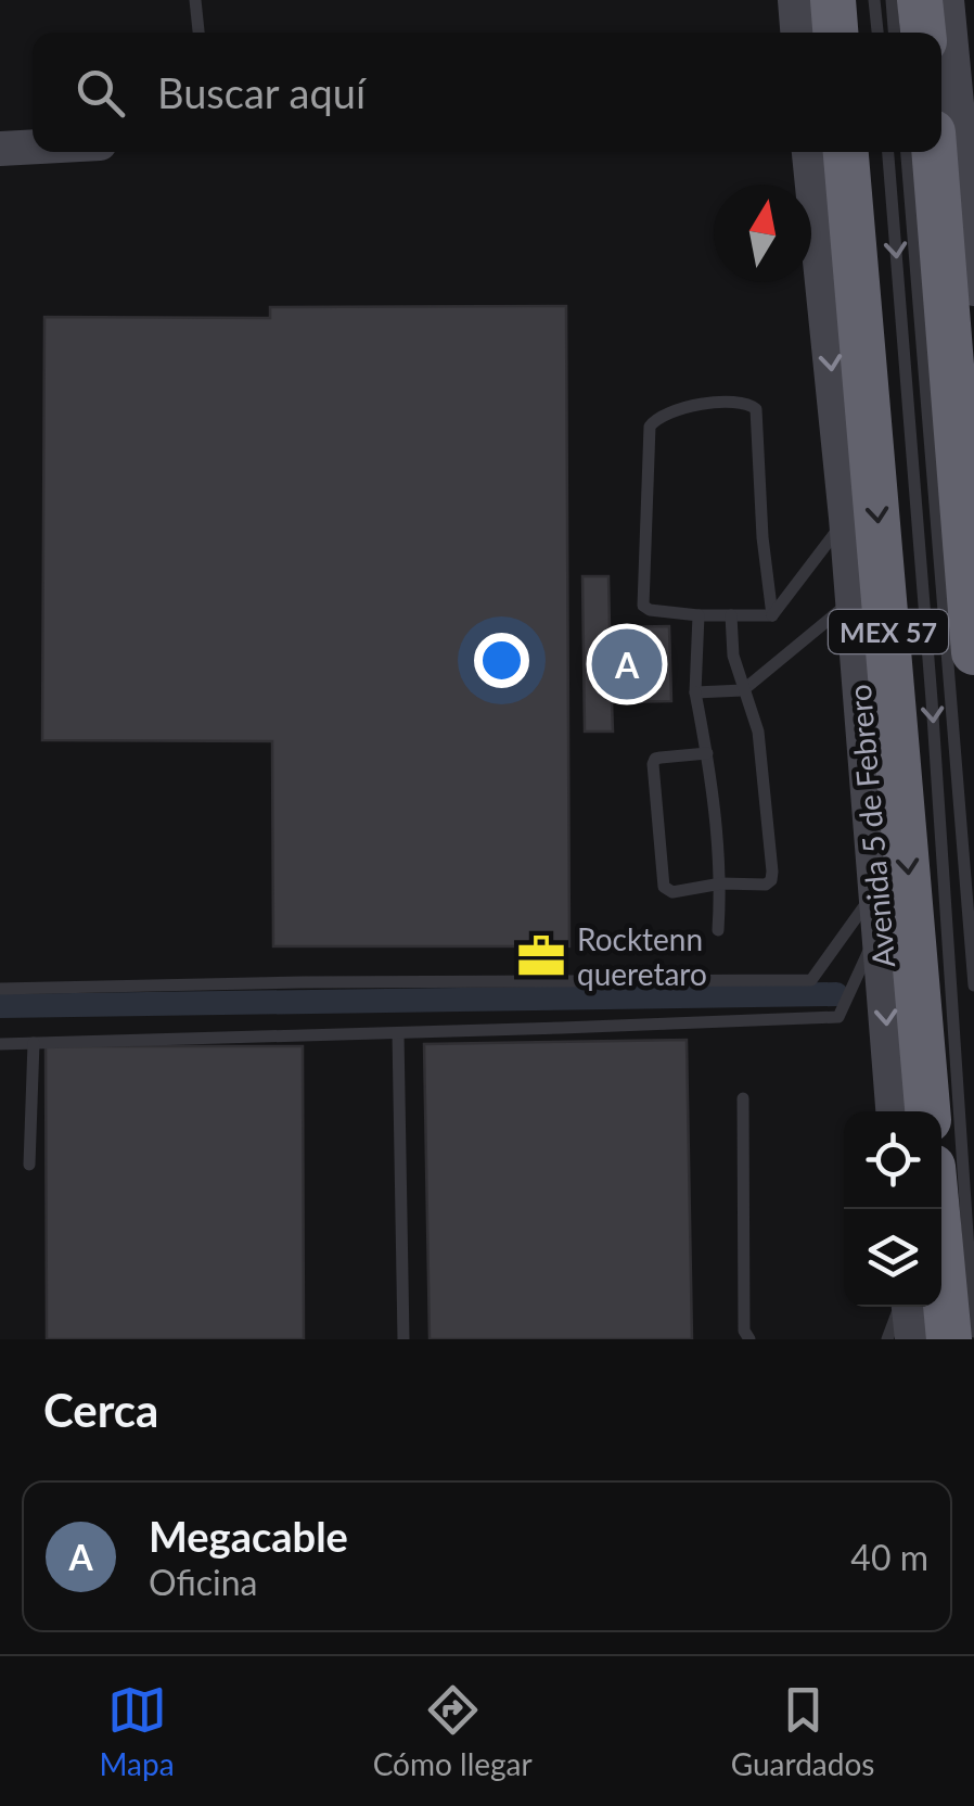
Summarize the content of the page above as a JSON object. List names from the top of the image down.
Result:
{
  "streets": {
    "highway": ["MEX 57", "Avenida 5 de Febrero"]
  },
  "places": {
    "office": ["Rocktenn queretaro"]
  },
  "north": "top",
  "page": {
    "search": "Buscar aquí",
    "pins": "A",
    "heading": "Cerca",
    "list": [
      {
        "mark": "A",
        "name": "Megacable",
        "note": "Oficina",
        "value": "40 m"
      }
    ],
    "nav": ["Mapa", "Cómo llegar", "Guardados"]
  }
}
